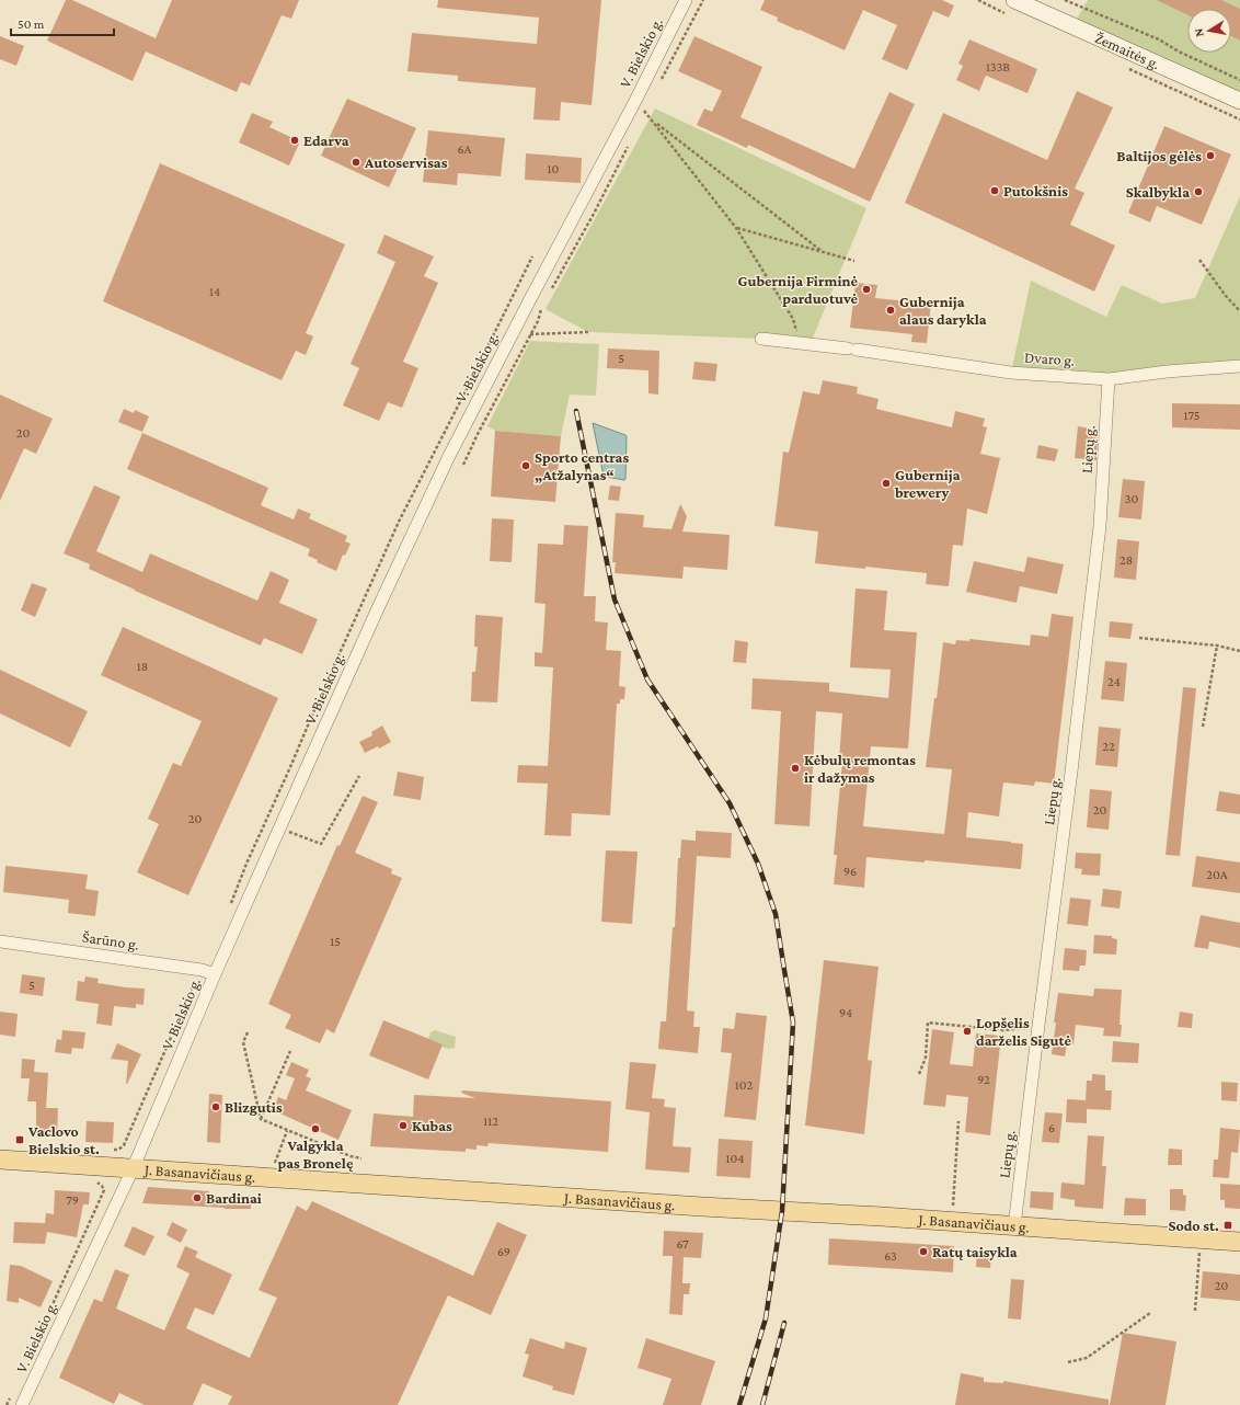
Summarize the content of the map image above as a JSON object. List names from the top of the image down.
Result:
{
  "streets": {
    "main road": ["Žemaitės g.", "J. Basanavičiaus g."],
    "street": [
      "V. Bielskio g.",
      "Dvaro g.",
      "Liepų g.",
      "Šarūno g."
    ]
  },
  "crossings": [
    ["V. Bielskio g.", "Šarūno g."],
    ["V. Bielskio g.", "J. Basanavičiaus g."],
    ["Dvaro g.", "Liepų g."],
    ["Liepų g.", "J. Basanavičiaus g."]
  ],
  "places": {
    "other": [
      "Edarva",
      "Baltijos gėlės",
      "Autoservisas",
      "Putokšnis",
      "Skalbykla",
      "Gubernija Firminė parduotuvė",
      "Gubernija alaus darykla",
      "Sporto centras „Atžalynas“",
      "Gubernija brewery",
      "Kėbulų remontas ir dažymas",
      "Lopšelis darželis Sigutė",
      "Blizgutis",
      "Kubas",
      "Valgykla pas Bronelę",
      "Bardinai",
      "Ratų taisykla"
    ],
    "transit": ["Vaclovo Bielskio st.", "Sodo st."]
  },
  "house_numbers": [
    "133B",
    "6A",
    "10",
    "14",
    "5",
    "175",
    "20",
    "30",
    "28",
    "18",
    "24",
    "22",
    "20",
    "20",
    "96",
    "20A",
    "15",
    "5",
    "94",
    "92",
    "102",
    "112",
    "6",
    "104",
    "79",
    "67",
    "69",
    "63",
    "20"
  ],
  "scale_bar": "50 m",
  "north": "left"
}
